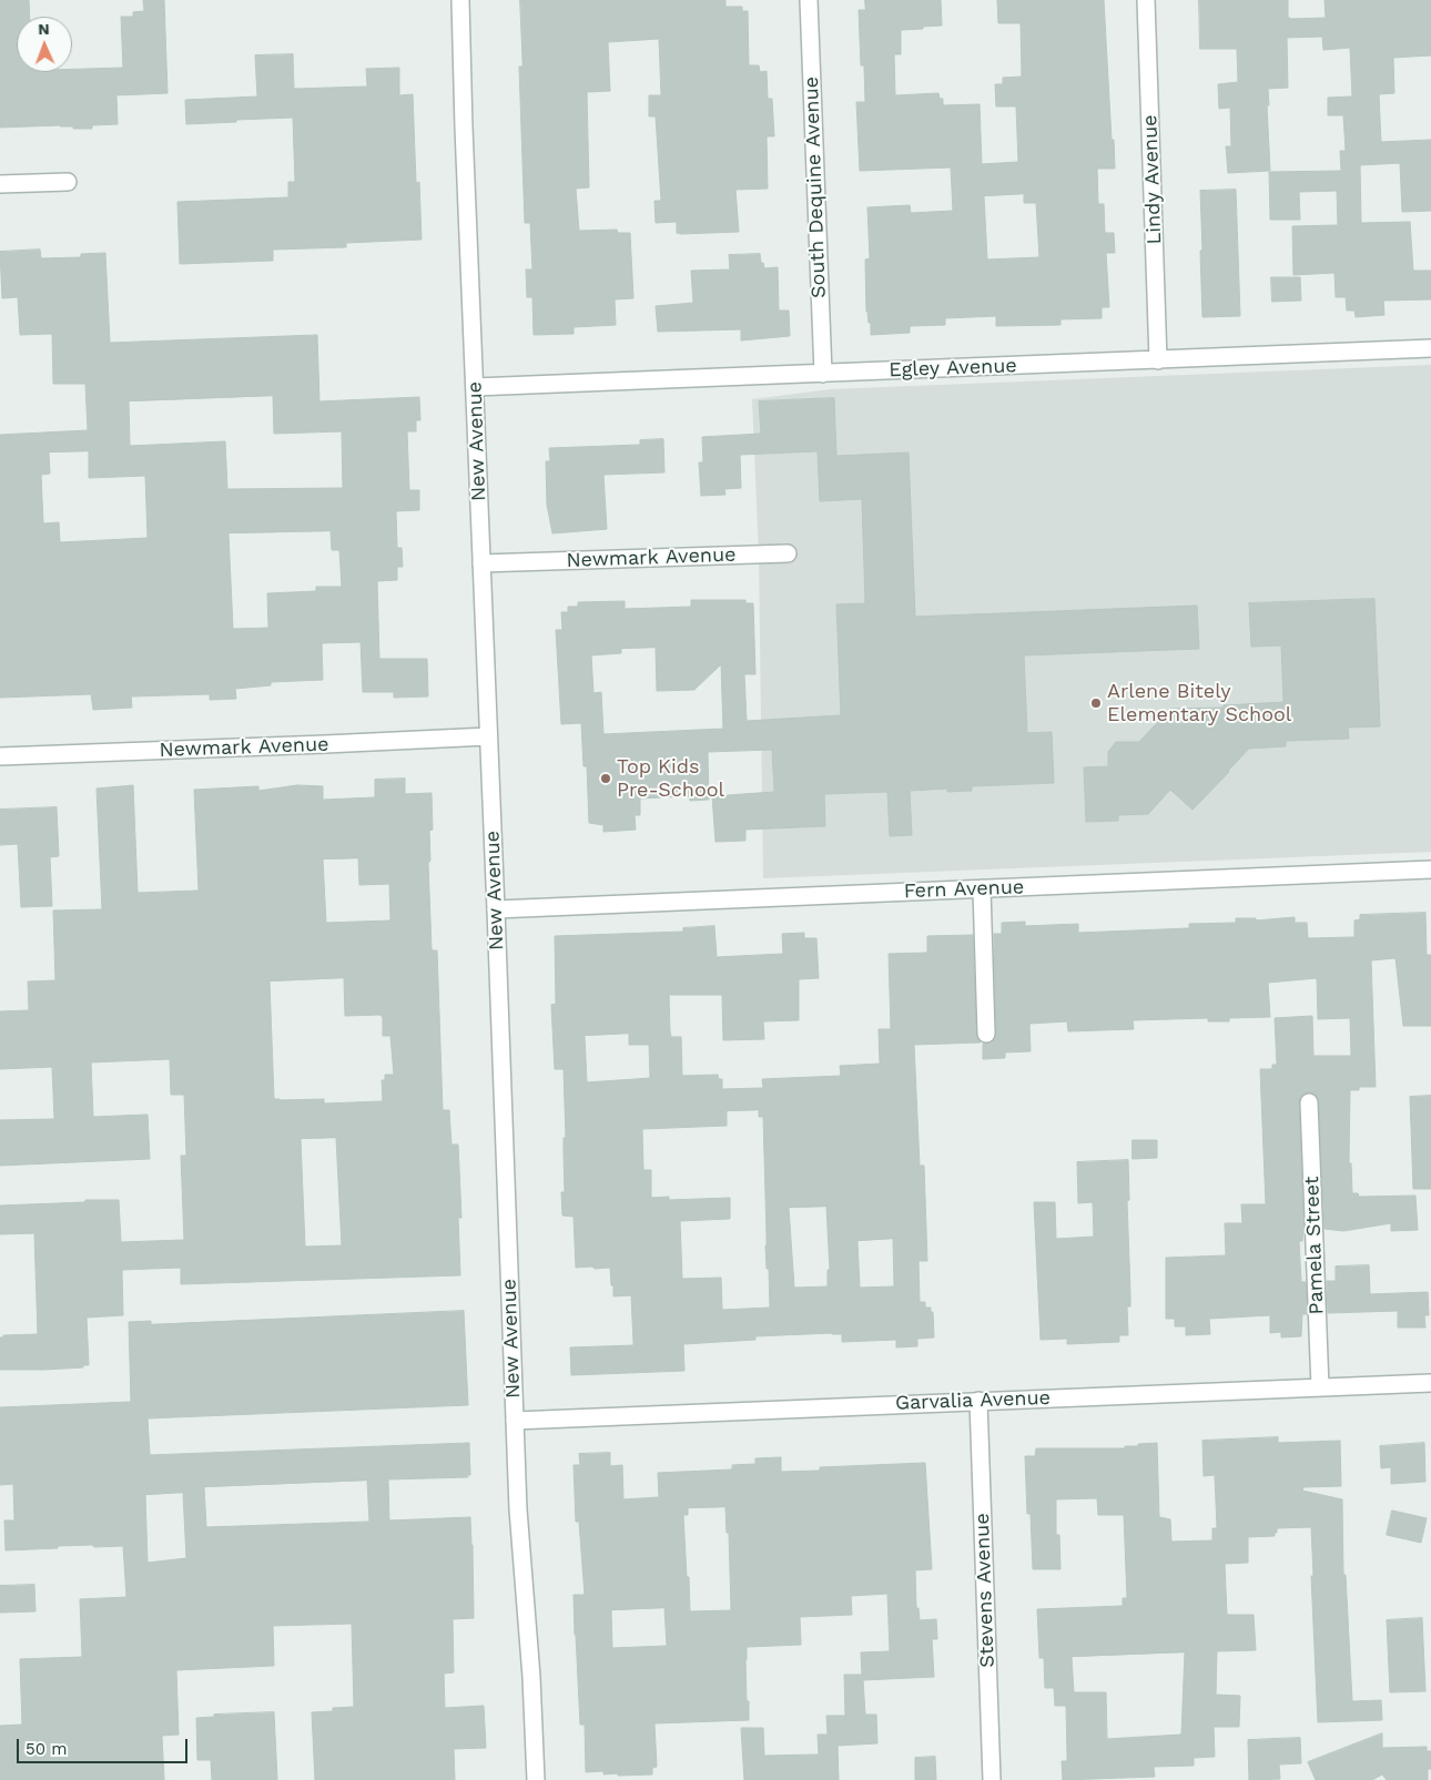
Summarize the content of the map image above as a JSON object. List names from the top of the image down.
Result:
{
  "streets": {
    "street": [
      "Lindy Avenue",
      "South Dequine Avenue",
      "Egley Avenue",
      "New Avenue",
      "Newmark Avenue",
      "Fern Avenue",
      "Pamela Street",
      "Garvalia Avenue",
      "Stevens Avenue"
    ]
  },
  "crossings": [
    ["Lindy Avenue", "Egley Avenue"],
    ["South Dequine Avenue", "Egley Avenue"],
    ["Egley Avenue", "New Avenue"],
    ["New Avenue", "Newmark Avenue"],
    ["New Avenue", "Fern Avenue"],
    ["New Avenue", "Garvalia Avenue"],
    ["Pamela Street", "Garvalia Avenue"],
    ["Garvalia Avenue", "Stevens Avenue"]
  ],
  "places": ["Arlene Bitely Elementary School", "Top Kids Pre-School"],
  "scale_bar": "50 m",
  "north": "top"
}
